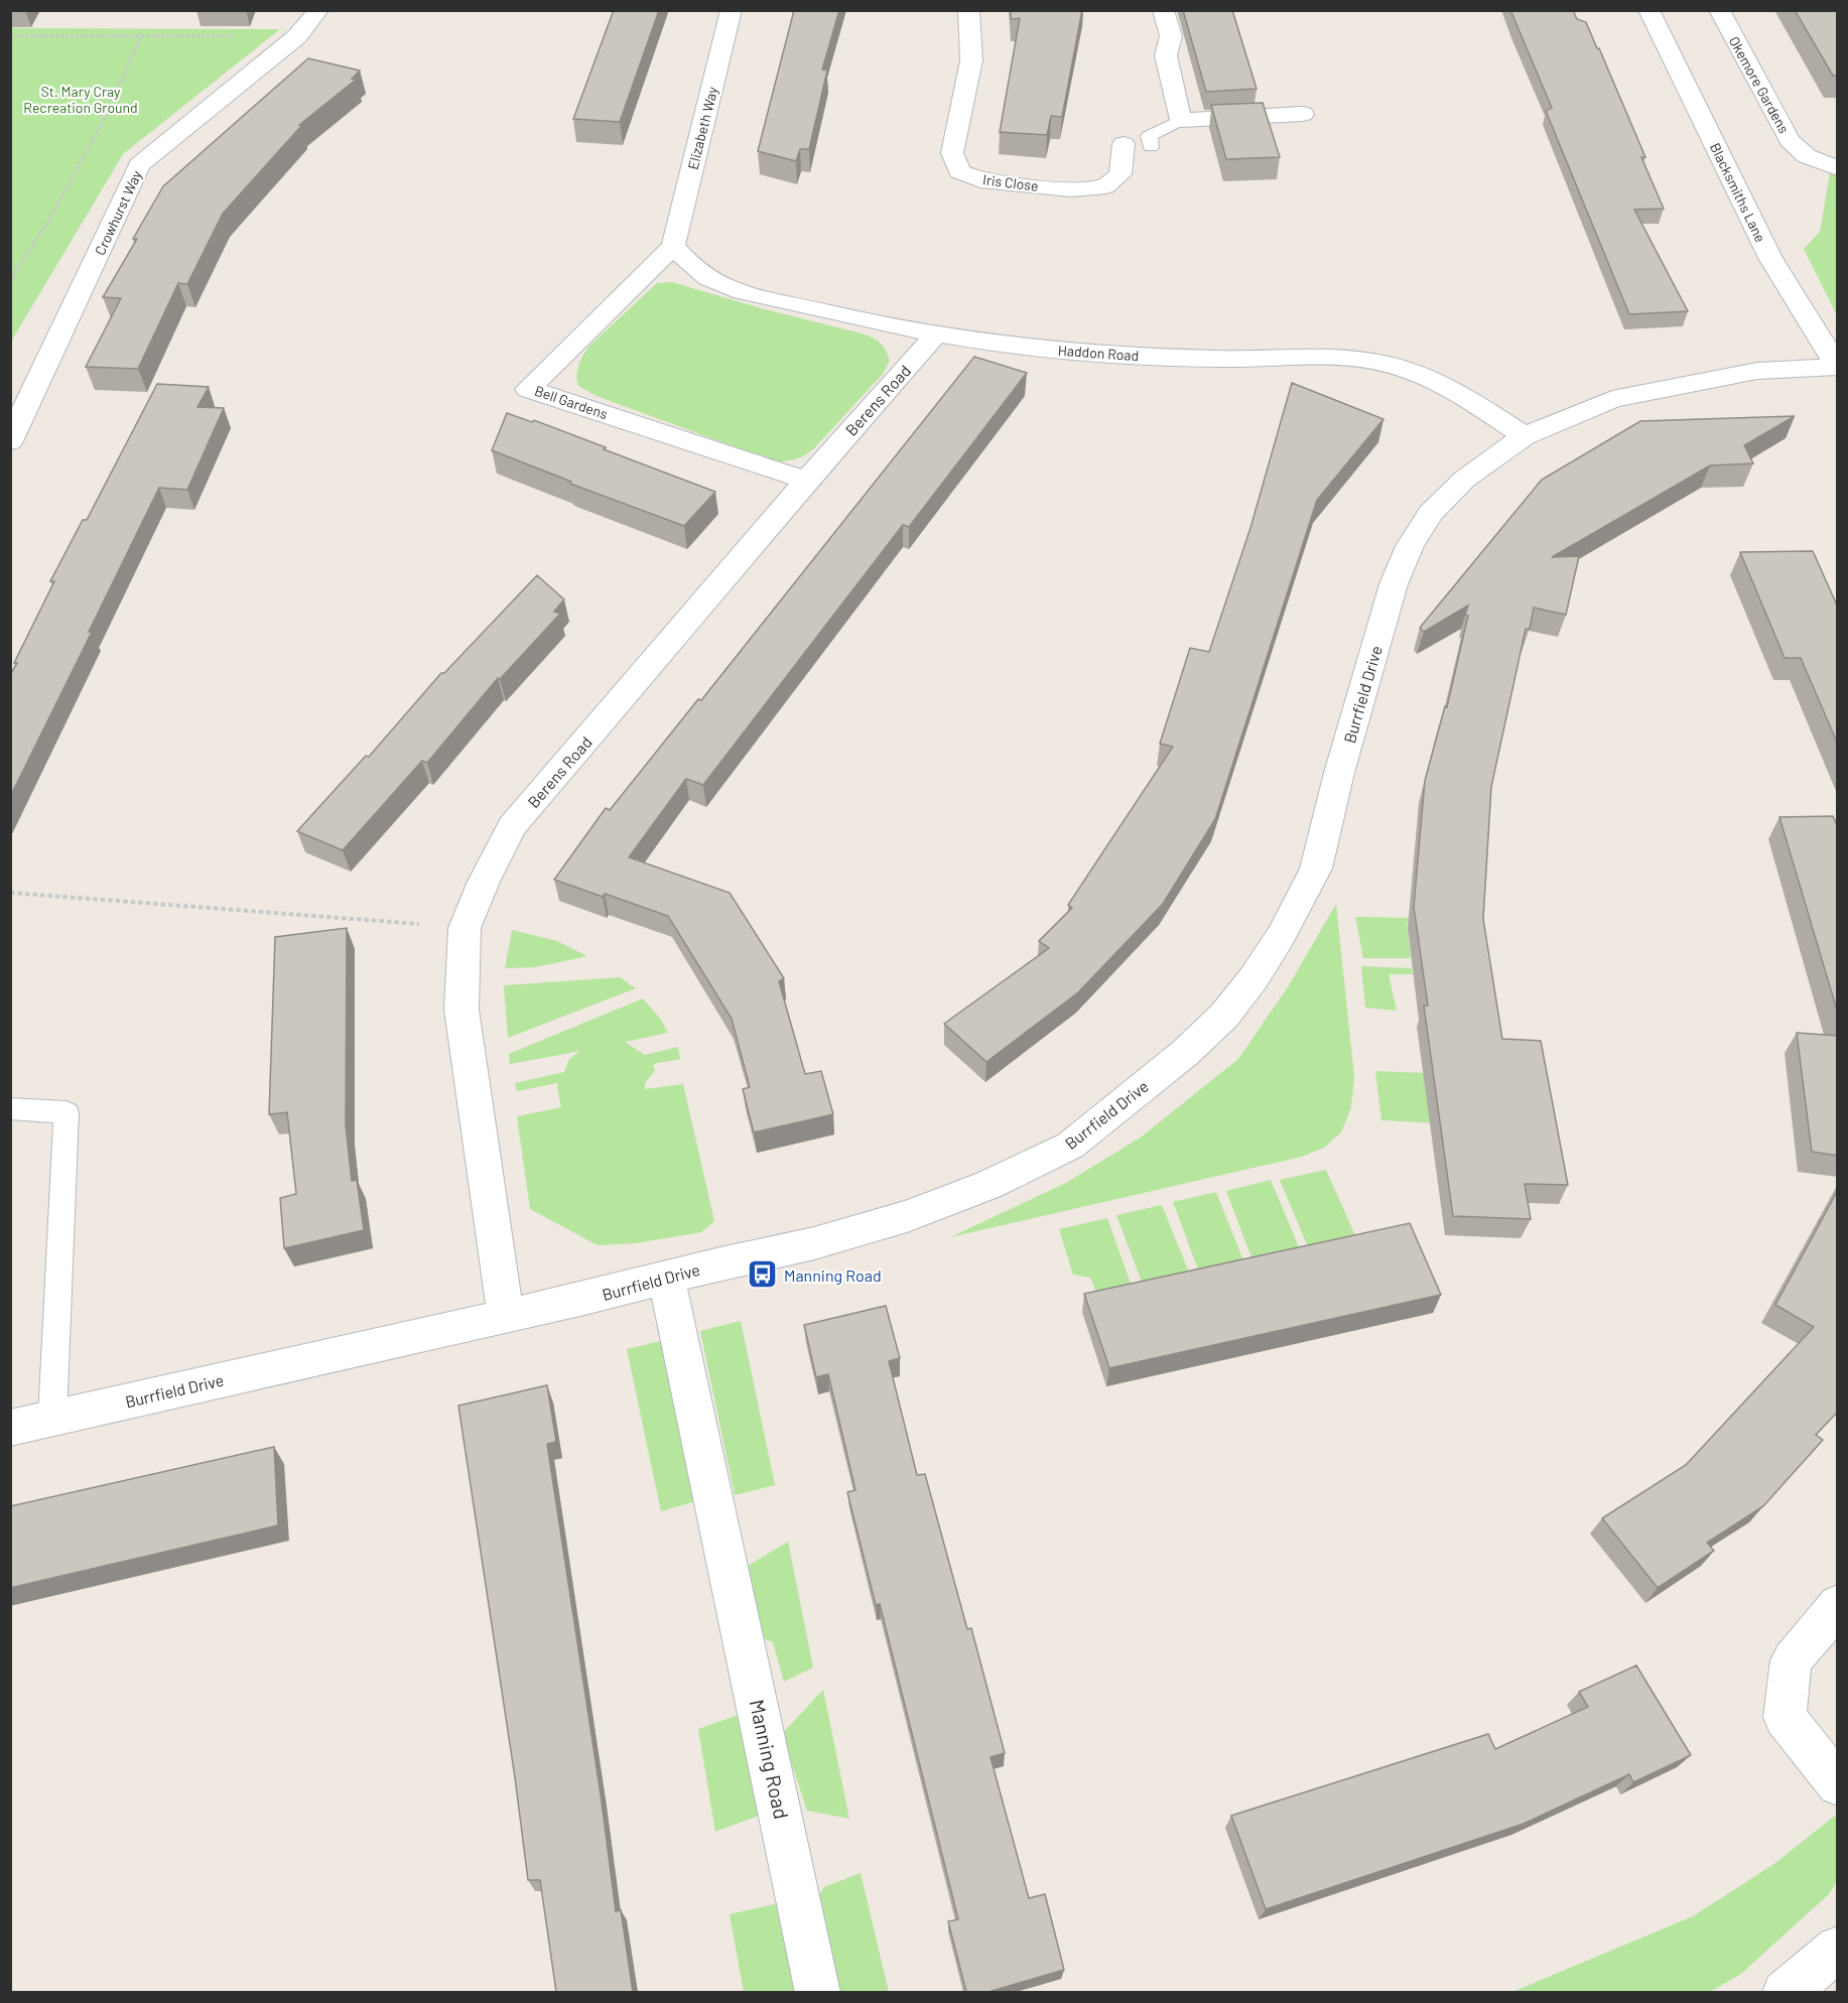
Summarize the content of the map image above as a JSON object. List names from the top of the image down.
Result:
{
  "streets": {
    "street": [
      "Okemore Gardens",
      "Elizabeth Way",
      "Iris Close",
      "Blacksmiths Lane",
      "Crowhurst Way",
      "Haddon Road",
      "Berens Road",
      "Bell Gardens",
      "Burrfield Drive",
      "Manning Road"
    ]
  },
  "crossings": [
    ["Elizabeth Way", "Haddon Road"],
    ["Elizabeth Way", "Bell Gardens"],
    ["Blacksmiths Lane", "Burrfield Drive"],
    ["Haddon Road", "Berens Road"],
    ["Haddon Road", "Bell Gardens"],
    ["Haddon Road", "Burrfield Drive"],
    ["Berens Road", "Bell Gardens"],
    ["Berens Road", "Burrfield Drive"],
    ["Burrfield Drive", "Manning Road"]
  ],
  "parks": ["St. Mary Cray Recreation Ground"],
  "places": {
    "bus stop": ["Manning Road"]
  }
}
